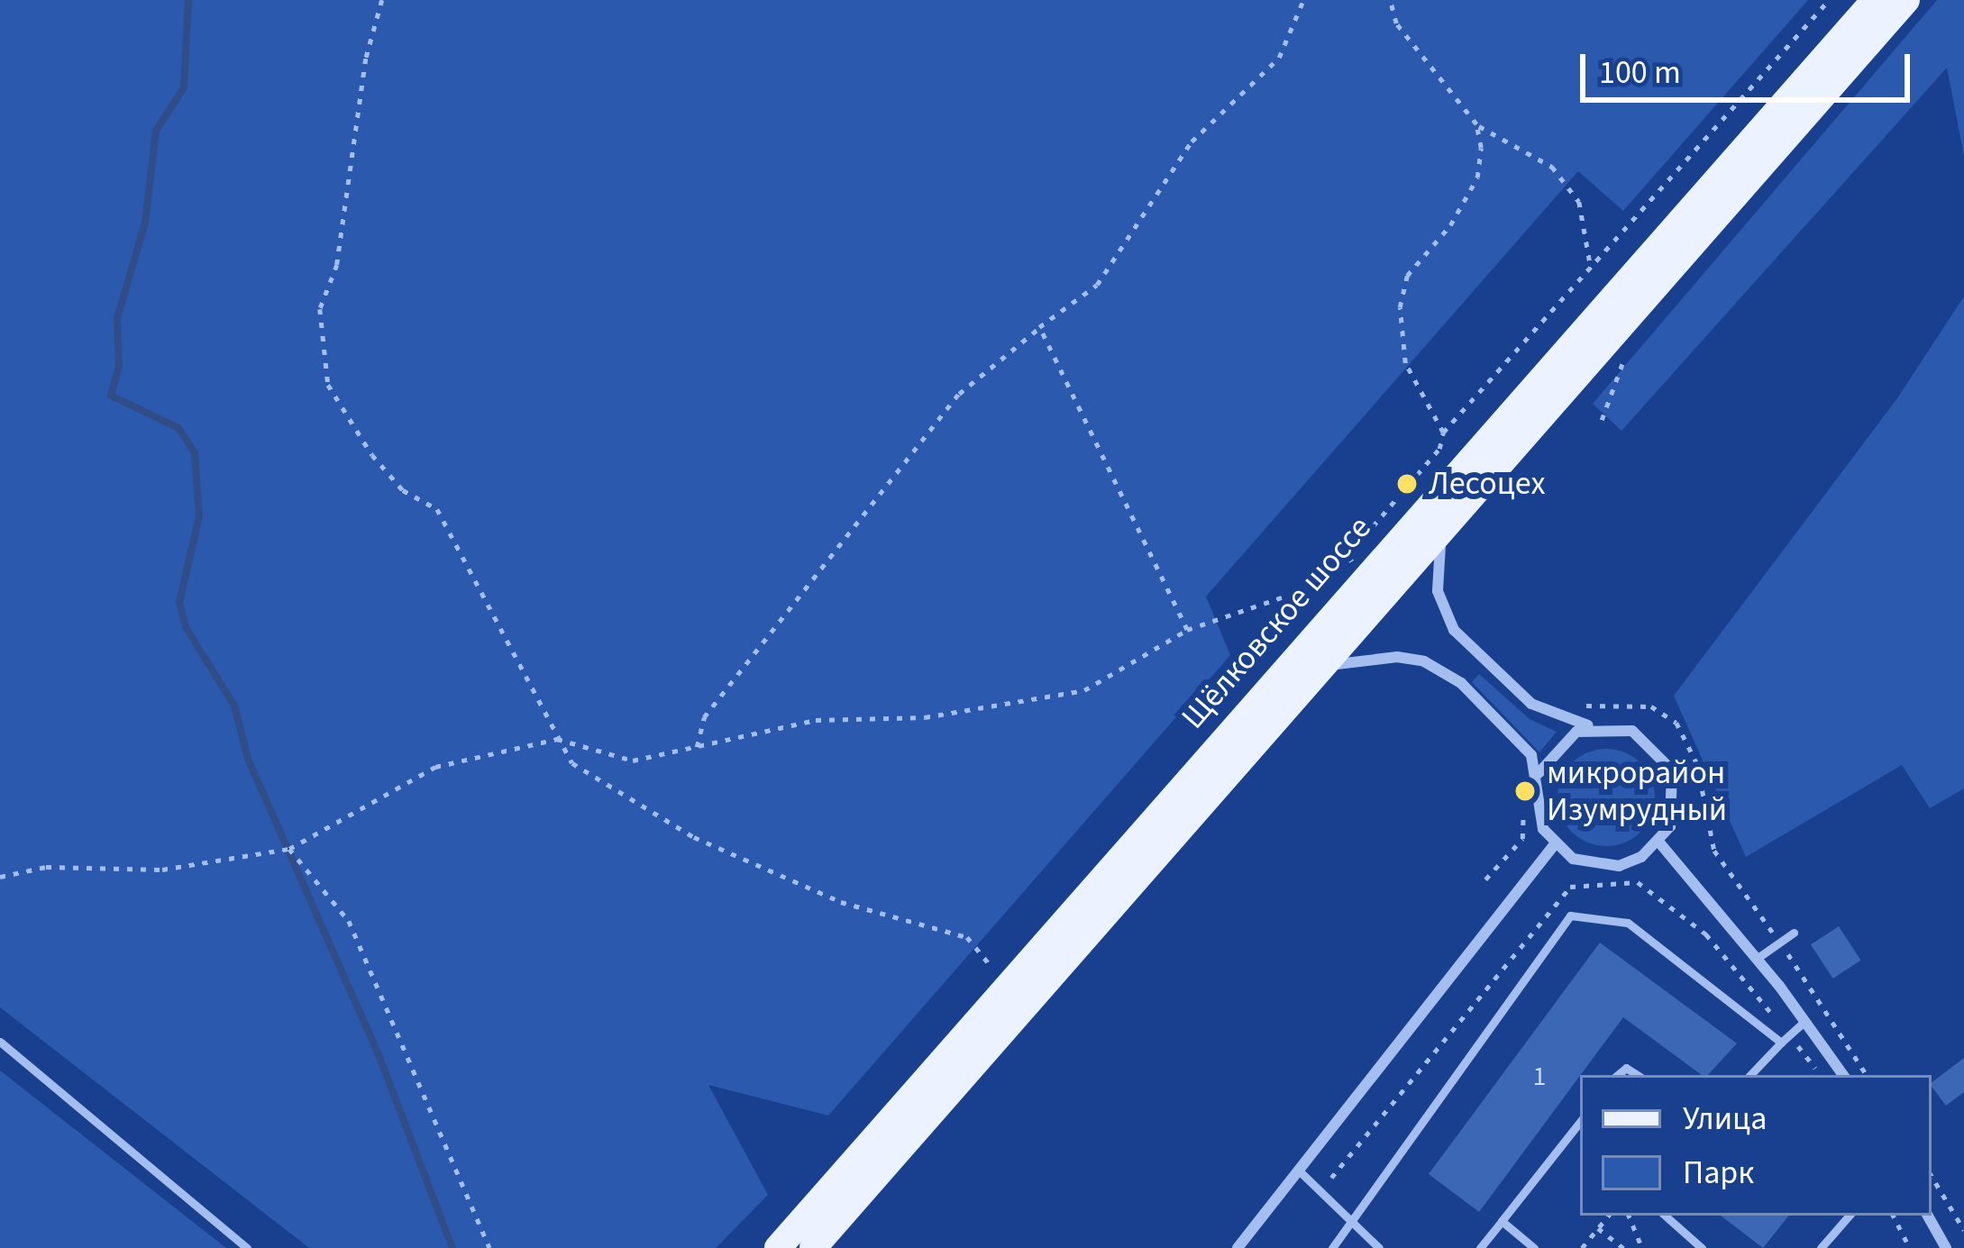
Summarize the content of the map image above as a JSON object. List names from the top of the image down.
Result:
{
  "streets": {
    "main road": ["Щёлковское шоссе"]
  },
  "places": ["Лесоцех", "микрорайон Изумрудный"],
  "house_numbers": ["1"],
  "legend": ["Улица", "Парк"],
  "scale_bar": "100 m"
}
